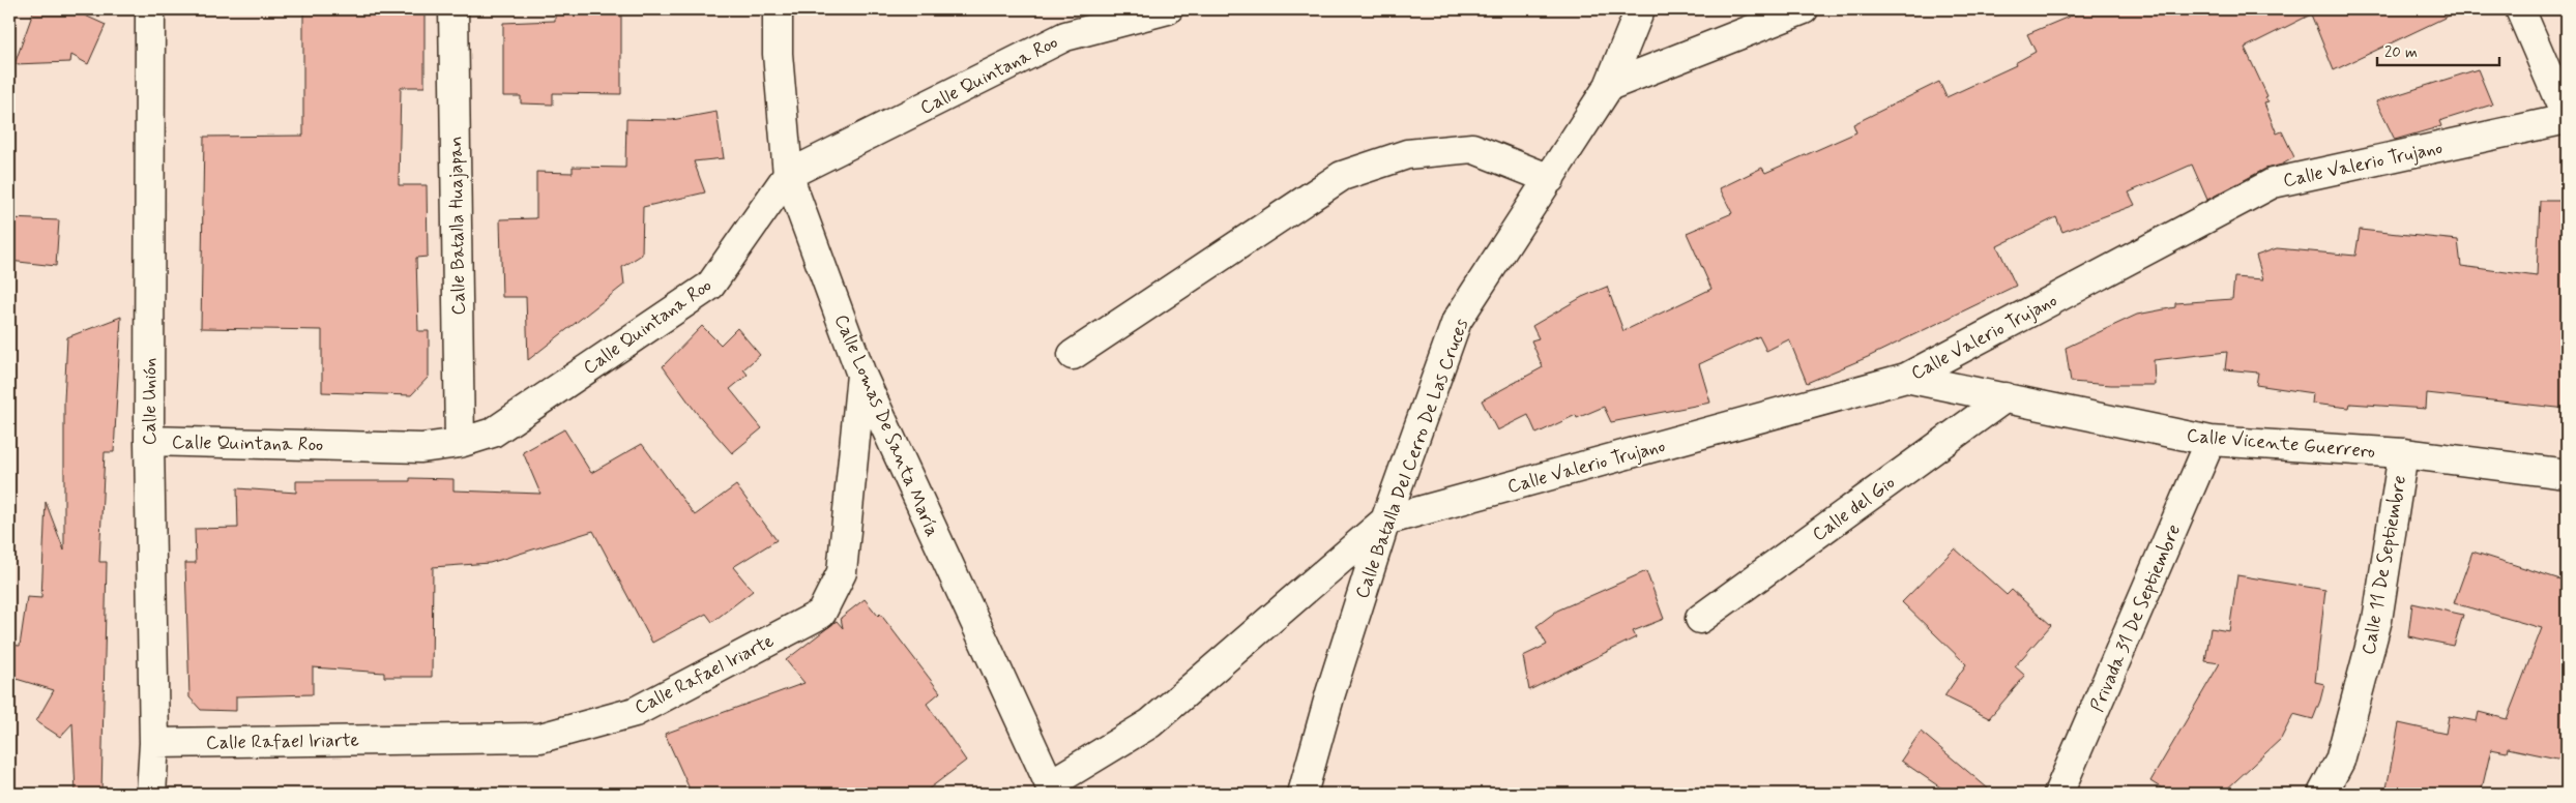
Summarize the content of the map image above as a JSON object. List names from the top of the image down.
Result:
{
  "streets": {
    "street": [
      "Calle Quintana Roo",
      "Calle Valerio Trujano",
      "Calle Batalla Huajapan",
      "Calle Unión",
      "Calle Lomas De Santa María",
      "Calle Vicente Guerrero",
      "Calle Batalla Del Cerro De Las Cruces",
      "Calle del Gio",
      "Calle 11 De Septiembre",
      "Privada 31 De Septiembre",
      "Calle Rafael Iriarte"
    ]
  },
  "crossings": [
    ["Calle Quintana Roo", "Calle Batalla Huajapan"],
    ["Calle Quintana Roo", "Calle Unión"],
    ["Calle Quintana Roo", "Calle Lomas De Santa María"],
    ["Calle Valerio Trujano", "Calle Vicente Guerrero"],
    ["Calle Valerio Trujano", "Calle Batalla Del Cerro De Las Cruces"],
    ["Calle Unión", "Calle Rafael Iriarte"],
    ["Calle Lomas De Santa María", "Calle Rafael Iriarte"],
    ["Calle Vicente Guerrero", "Calle del Gio"],
    ["Calle Vicente Guerrero", "Calle 11 De Septiembre"],
    ["Calle Vicente Guerrero", "Privada 31 De Septiembre"]
  ],
  "scale_bar": "20 m"
}
